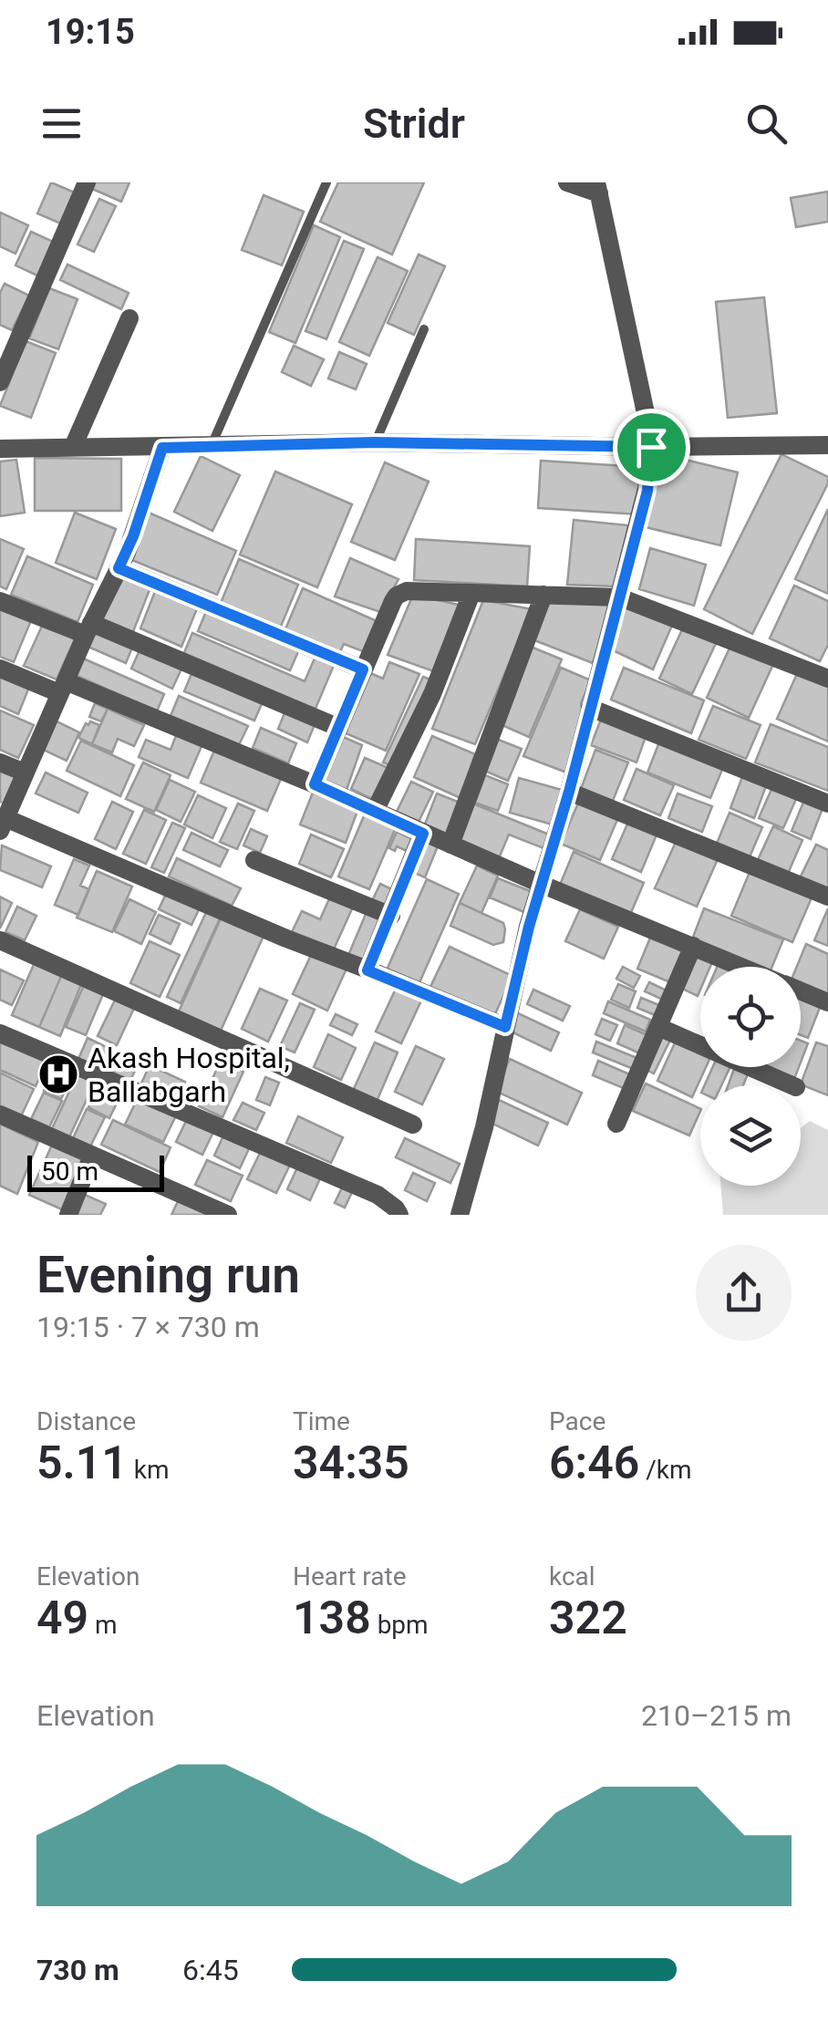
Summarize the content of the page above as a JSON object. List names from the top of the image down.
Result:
{
  "places": {
    "hospital": ["Akash Hospital, Ballabgarh"]
  },
  "scale_bar": "50 m",
  "page": {
    "status": "19:15",
    "header": "Stridr",
    "scale": "50 m",
    "heading": ["Evening run", "19:15 · 7 × 730 m"],
    "stats": [
      ["Distance", "5.11 km"],
      ["Time", "34:35"],
      ["Pace", "6:46 /km"],
      ["Elevation", "49 m"],
      ["Heart rate", "138 bpm"],
      ["kcal", "322"]
    ],
    "chart": ["Elevation", "210–215 m"],
    "list": [
      {
        "name": "730 m",
        "note": "6:45"
      }
    ]
  }
}
